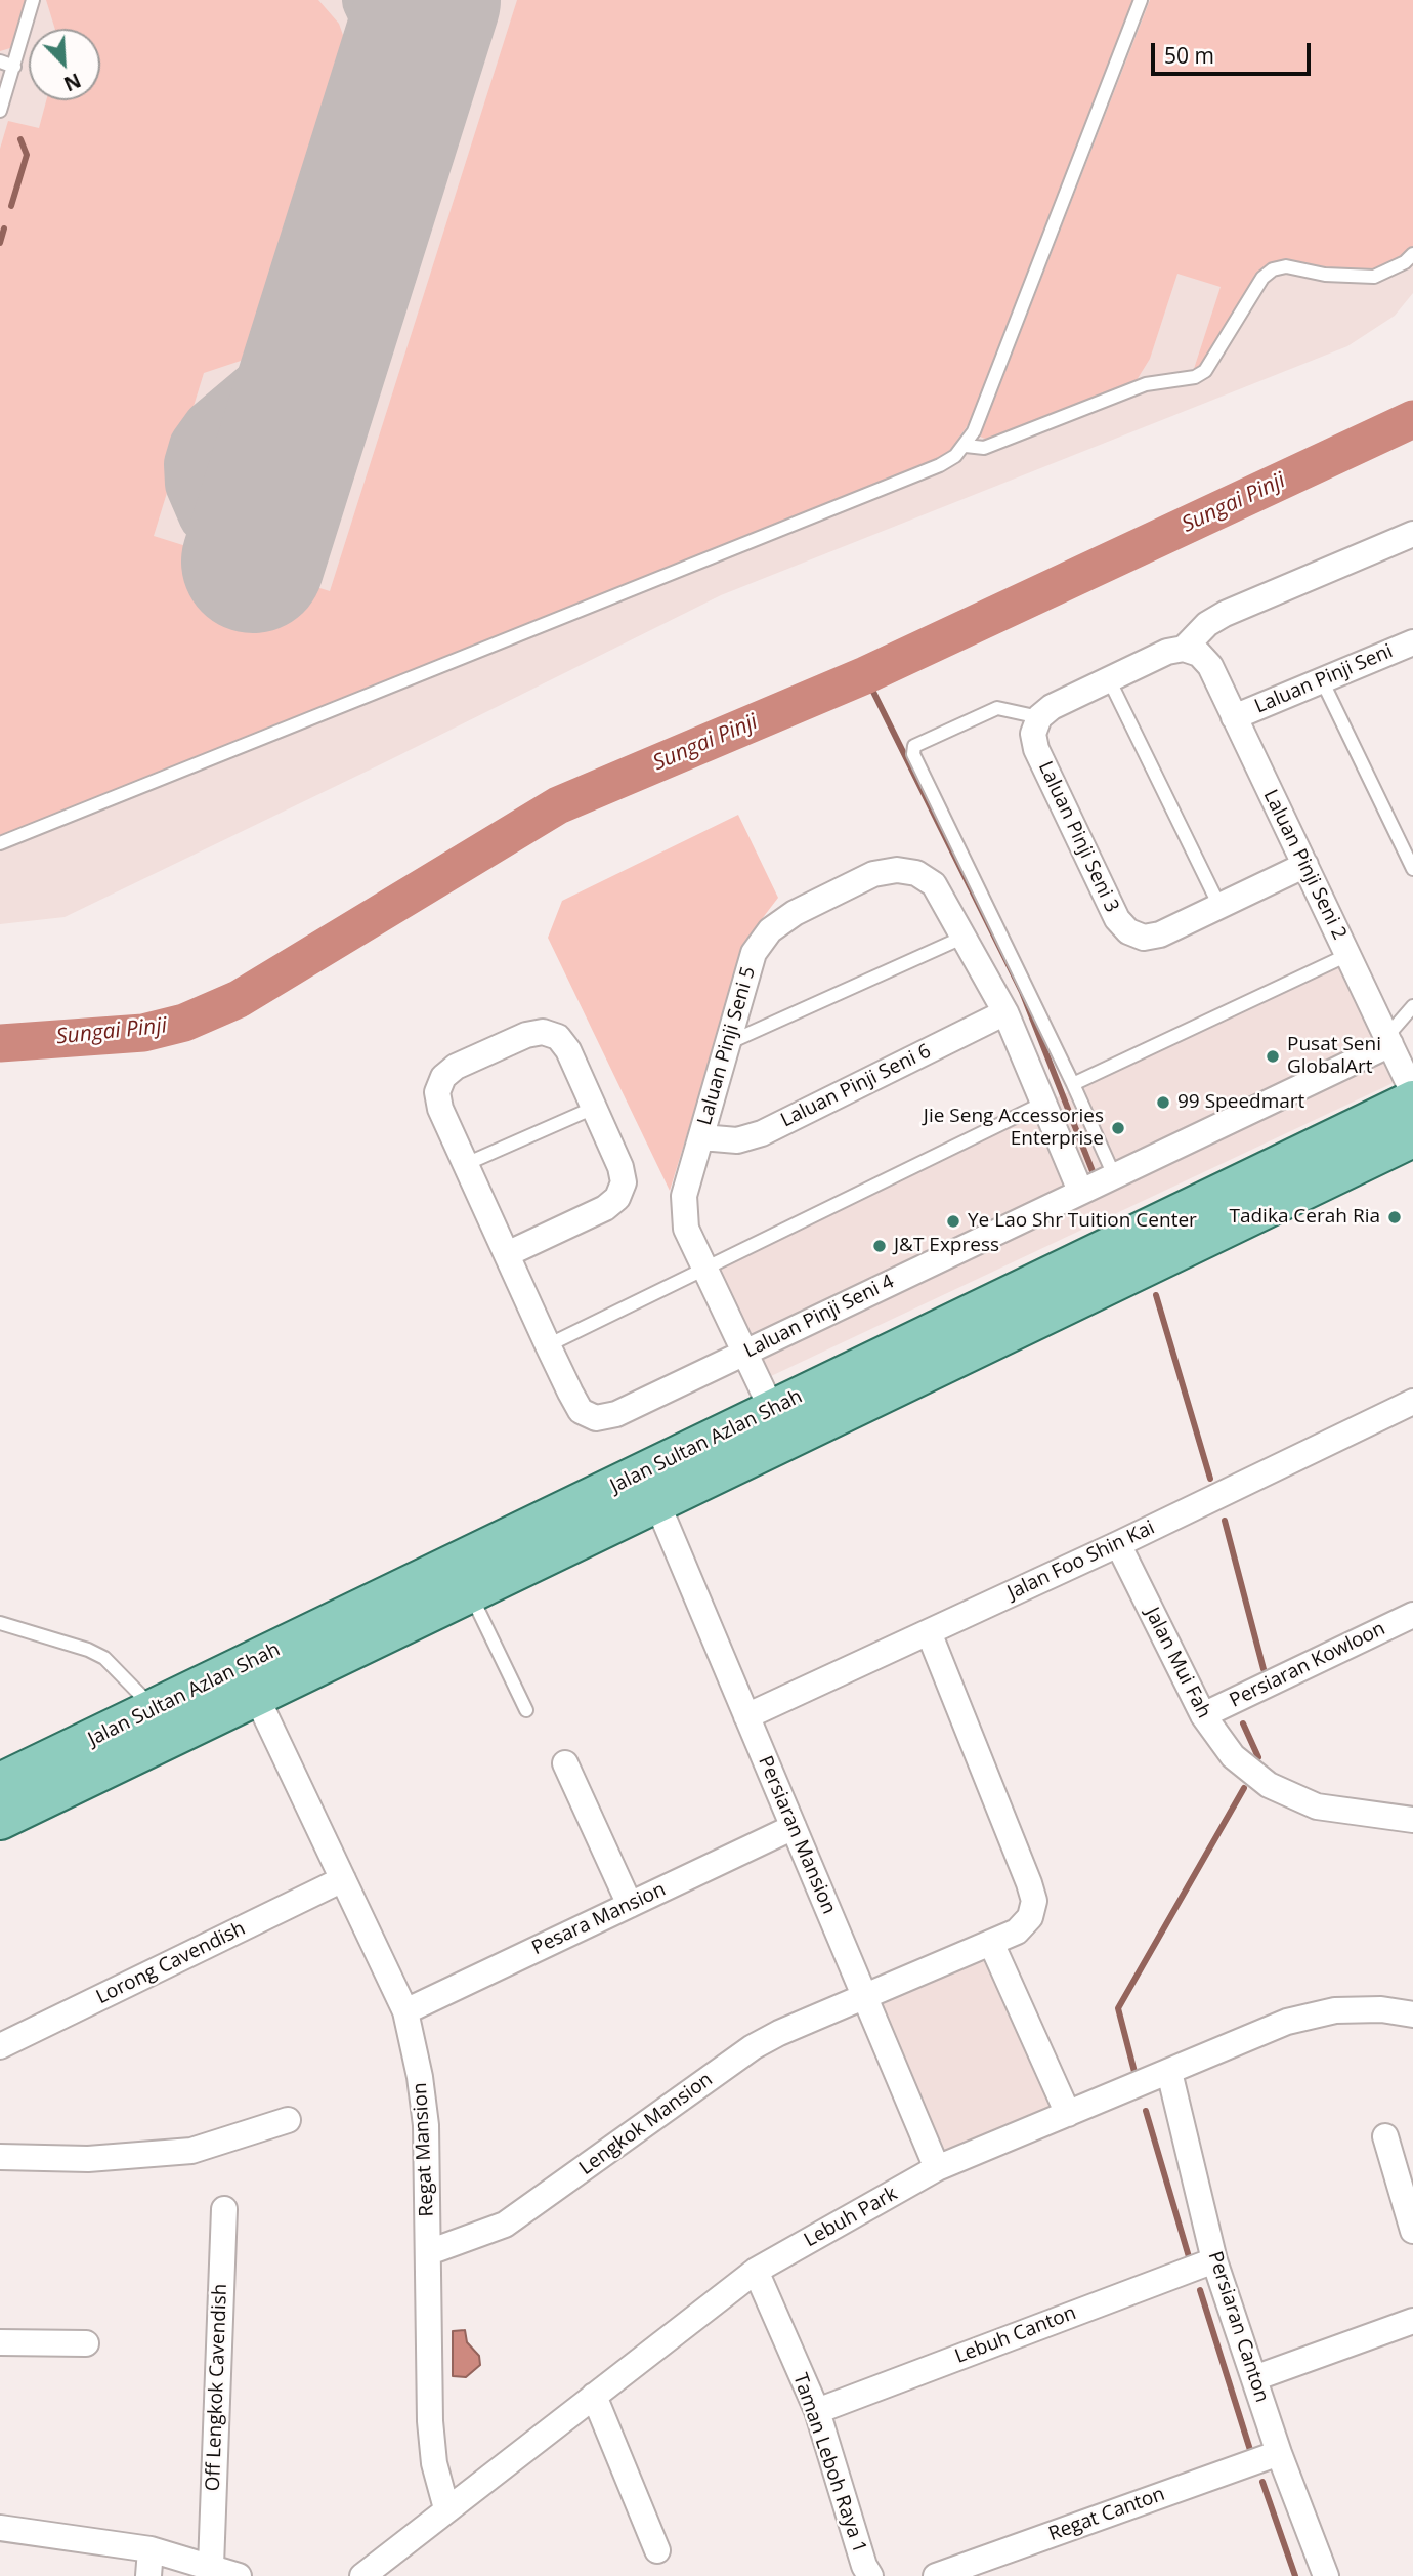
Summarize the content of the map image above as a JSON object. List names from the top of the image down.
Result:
{
  "streets": {
    "main road": ["Jalan Sultan Azlan Shah"],
    "street": [
      "Laluan Pinji Seni",
      "Laluan Pinji Seni 3",
      "Laluan Pinji Seni 2",
      "Laluan Pinji Seni 5",
      "Laluan Pinji Seni 6",
      "Laluan Pinji Seni 4",
      "Jalan Foo Shin Kai",
      "Jalan Mui Fah",
      "Persiaran Kowloon",
      "Persiaran Mansion",
      "Pesara Mansion",
      "Lorong Cavendish",
      "Lengkok Mansion",
      "Regat Mansion",
      "Lebuh Park",
      "Persiaran Canton",
      "Lebuh Canton",
      "Off Lengkok Cavendish",
      "Taman Leboh Raya 1",
      "Regat Canton"
    ]
  },
  "crossings": [
    ["Laluan Pinji Seni", "Laluan Pinji Seni 2"],
    ["Laluan Pinji Seni 3", "Laluan Pinji Seni 2"],
    ["Laluan Pinji Seni 2", "Laluan Pinji Seni 4"],
    ["Laluan Pinji Seni 5", "Laluan Pinji Seni 6"],
    ["Laluan Pinji Seni 5", "Laluan Pinji Seni 4"],
    ["Laluan Pinji Seni 5", "Jalan Sultan Azlan Shah"],
    ["Jalan Sultan Azlan Shah", "Persiaran Mansion"],
    ["Jalan Sultan Azlan Shah", "Regat Mansion"],
    ["Jalan Foo Shin Kai", "Jalan Mui Fah"],
    ["Jalan Foo Shin Kai", "Persiaran Mansion"],
    ["Jalan Foo Shin Kai", "Lengkok Mansion"],
    ["Jalan Mui Fah", "Persiaran Kowloon"],
    ["Persiaran Mansion", "Pesara Mansion"],
    ["Persiaran Mansion", "Lengkok Mansion"],
    ["Persiaran Mansion", "Lebuh Park"],
    ["Pesara Mansion", "Regat Mansion"],
    ["Lorong Cavendish", "Regat Mansion"],
    ["Lengkok Mansion", "Regat Mansion"],
    ["Regat Mansion", "Lebuh Park"],
    ["Lebuh Park", "Persiaran Canton"],
    ["Lebuh Park", "Taman Leboh Raya 1"],
    ["Persiaran Canton", "Lebuh Canton"],
    ["Persiaran Canton", "Regat Canton"],
    ["Lebuh Canton", "Taman Leboh Raya 1"]
  ],
  "water": ["Sungai Pinji"],
  "places": [
    "Pusat Seni GlobalArt",
    "99 Speedmart",
    "Jie Seng Accessories Enterprise",
    "Tadika Cerah Ria",
    "Ye Lao Shr Tuition Center",
    "J&T Express"
  ],
  "scale_bar": "50 m",
  "north": "bottom right"
}
